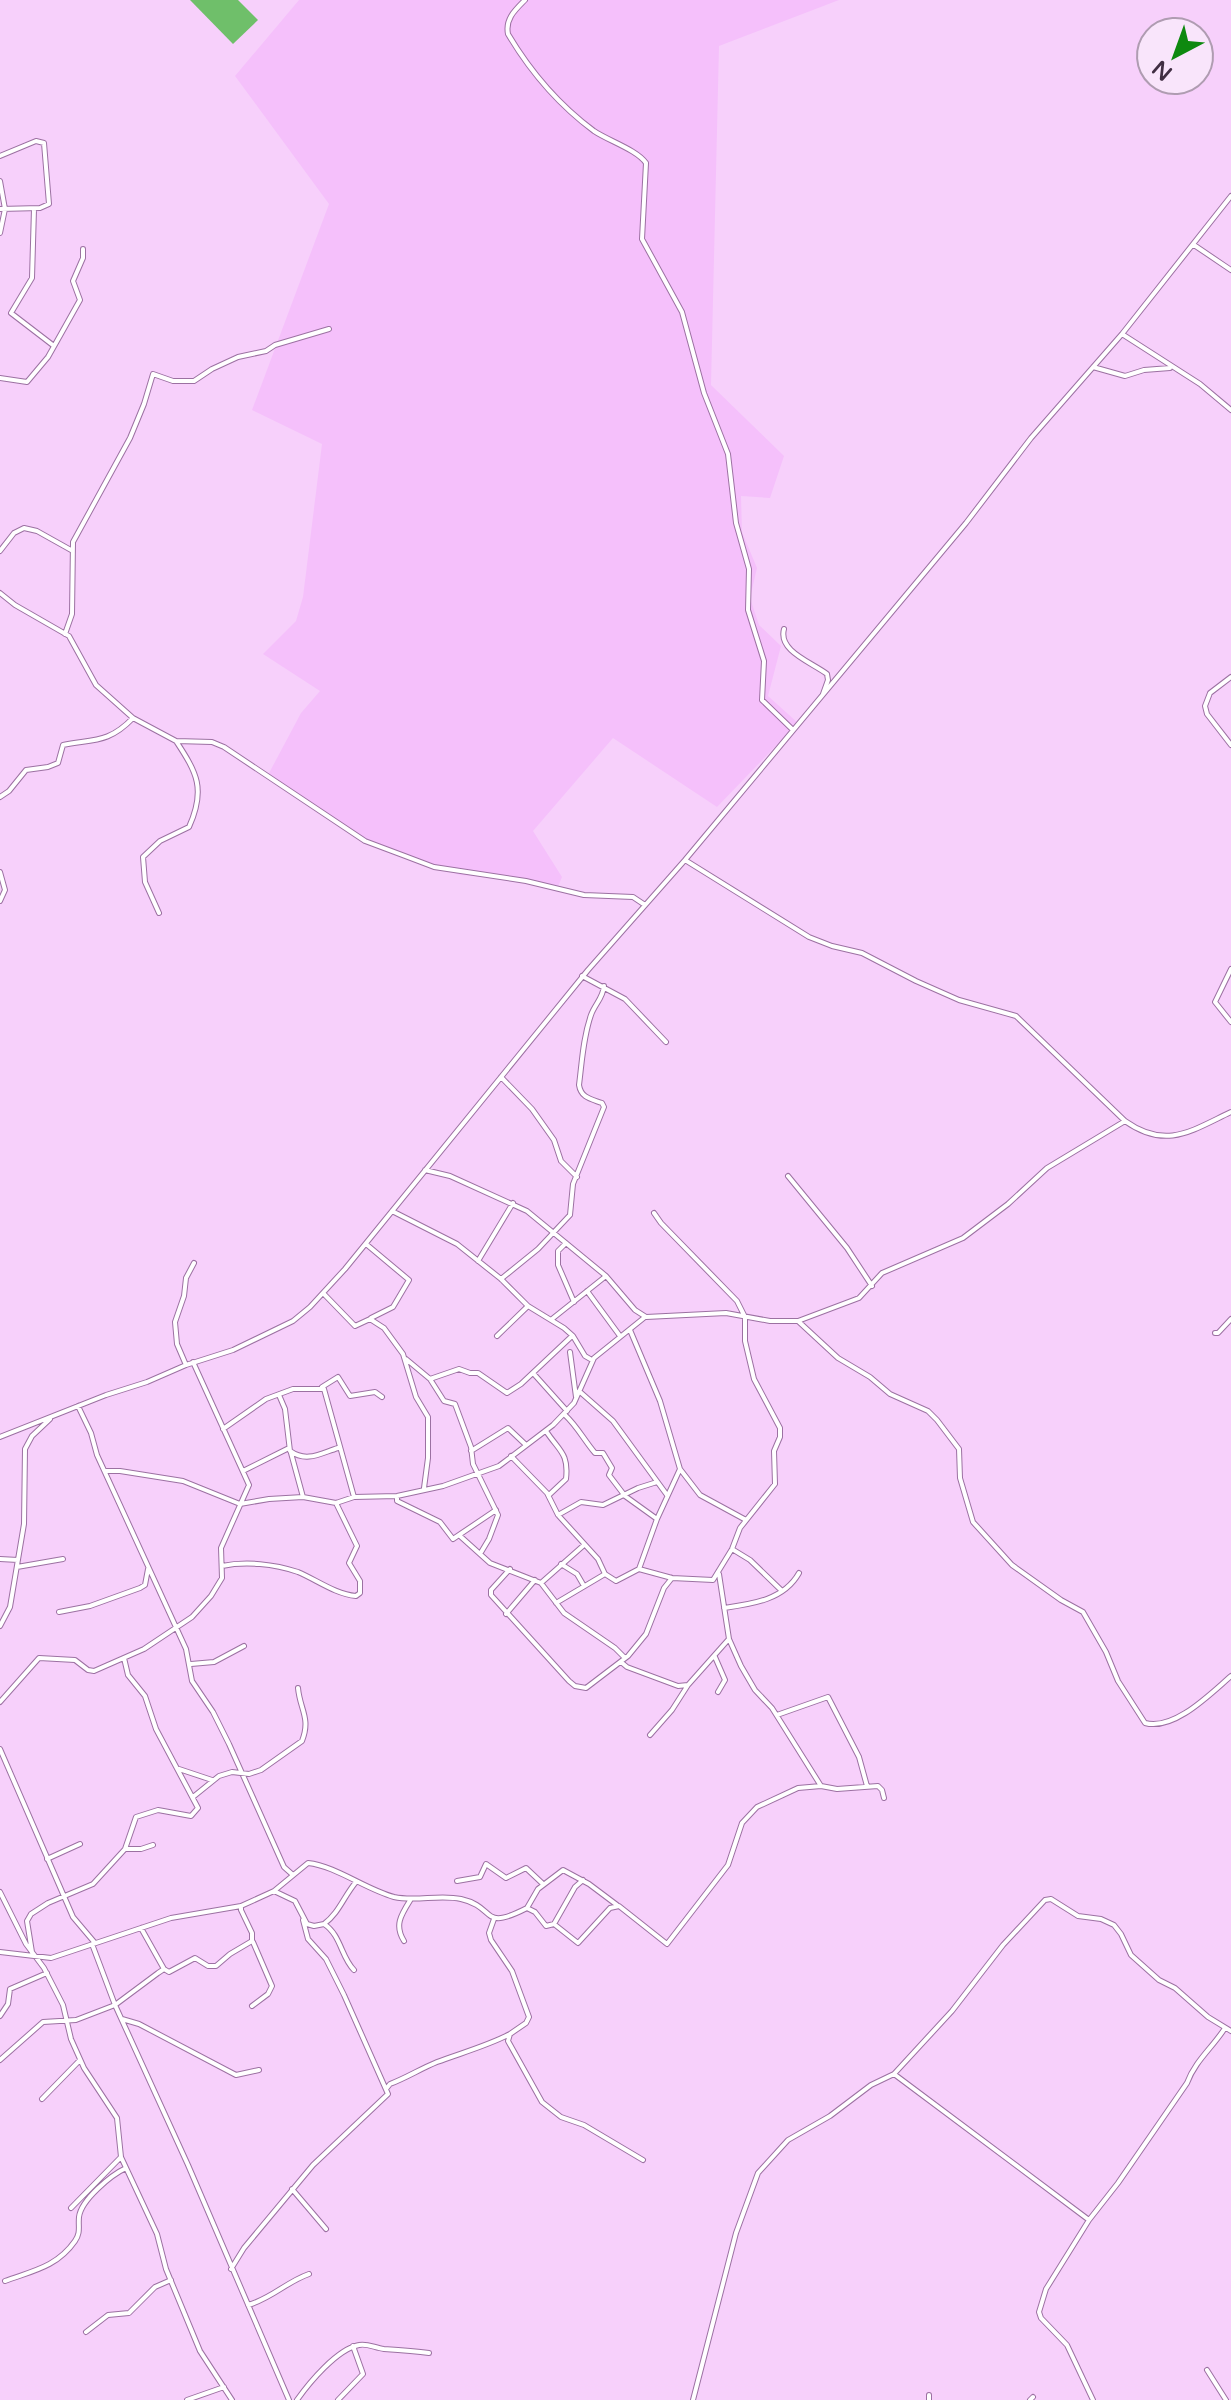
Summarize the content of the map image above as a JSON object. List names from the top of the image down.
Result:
{
  "north": "bottom left"
}
